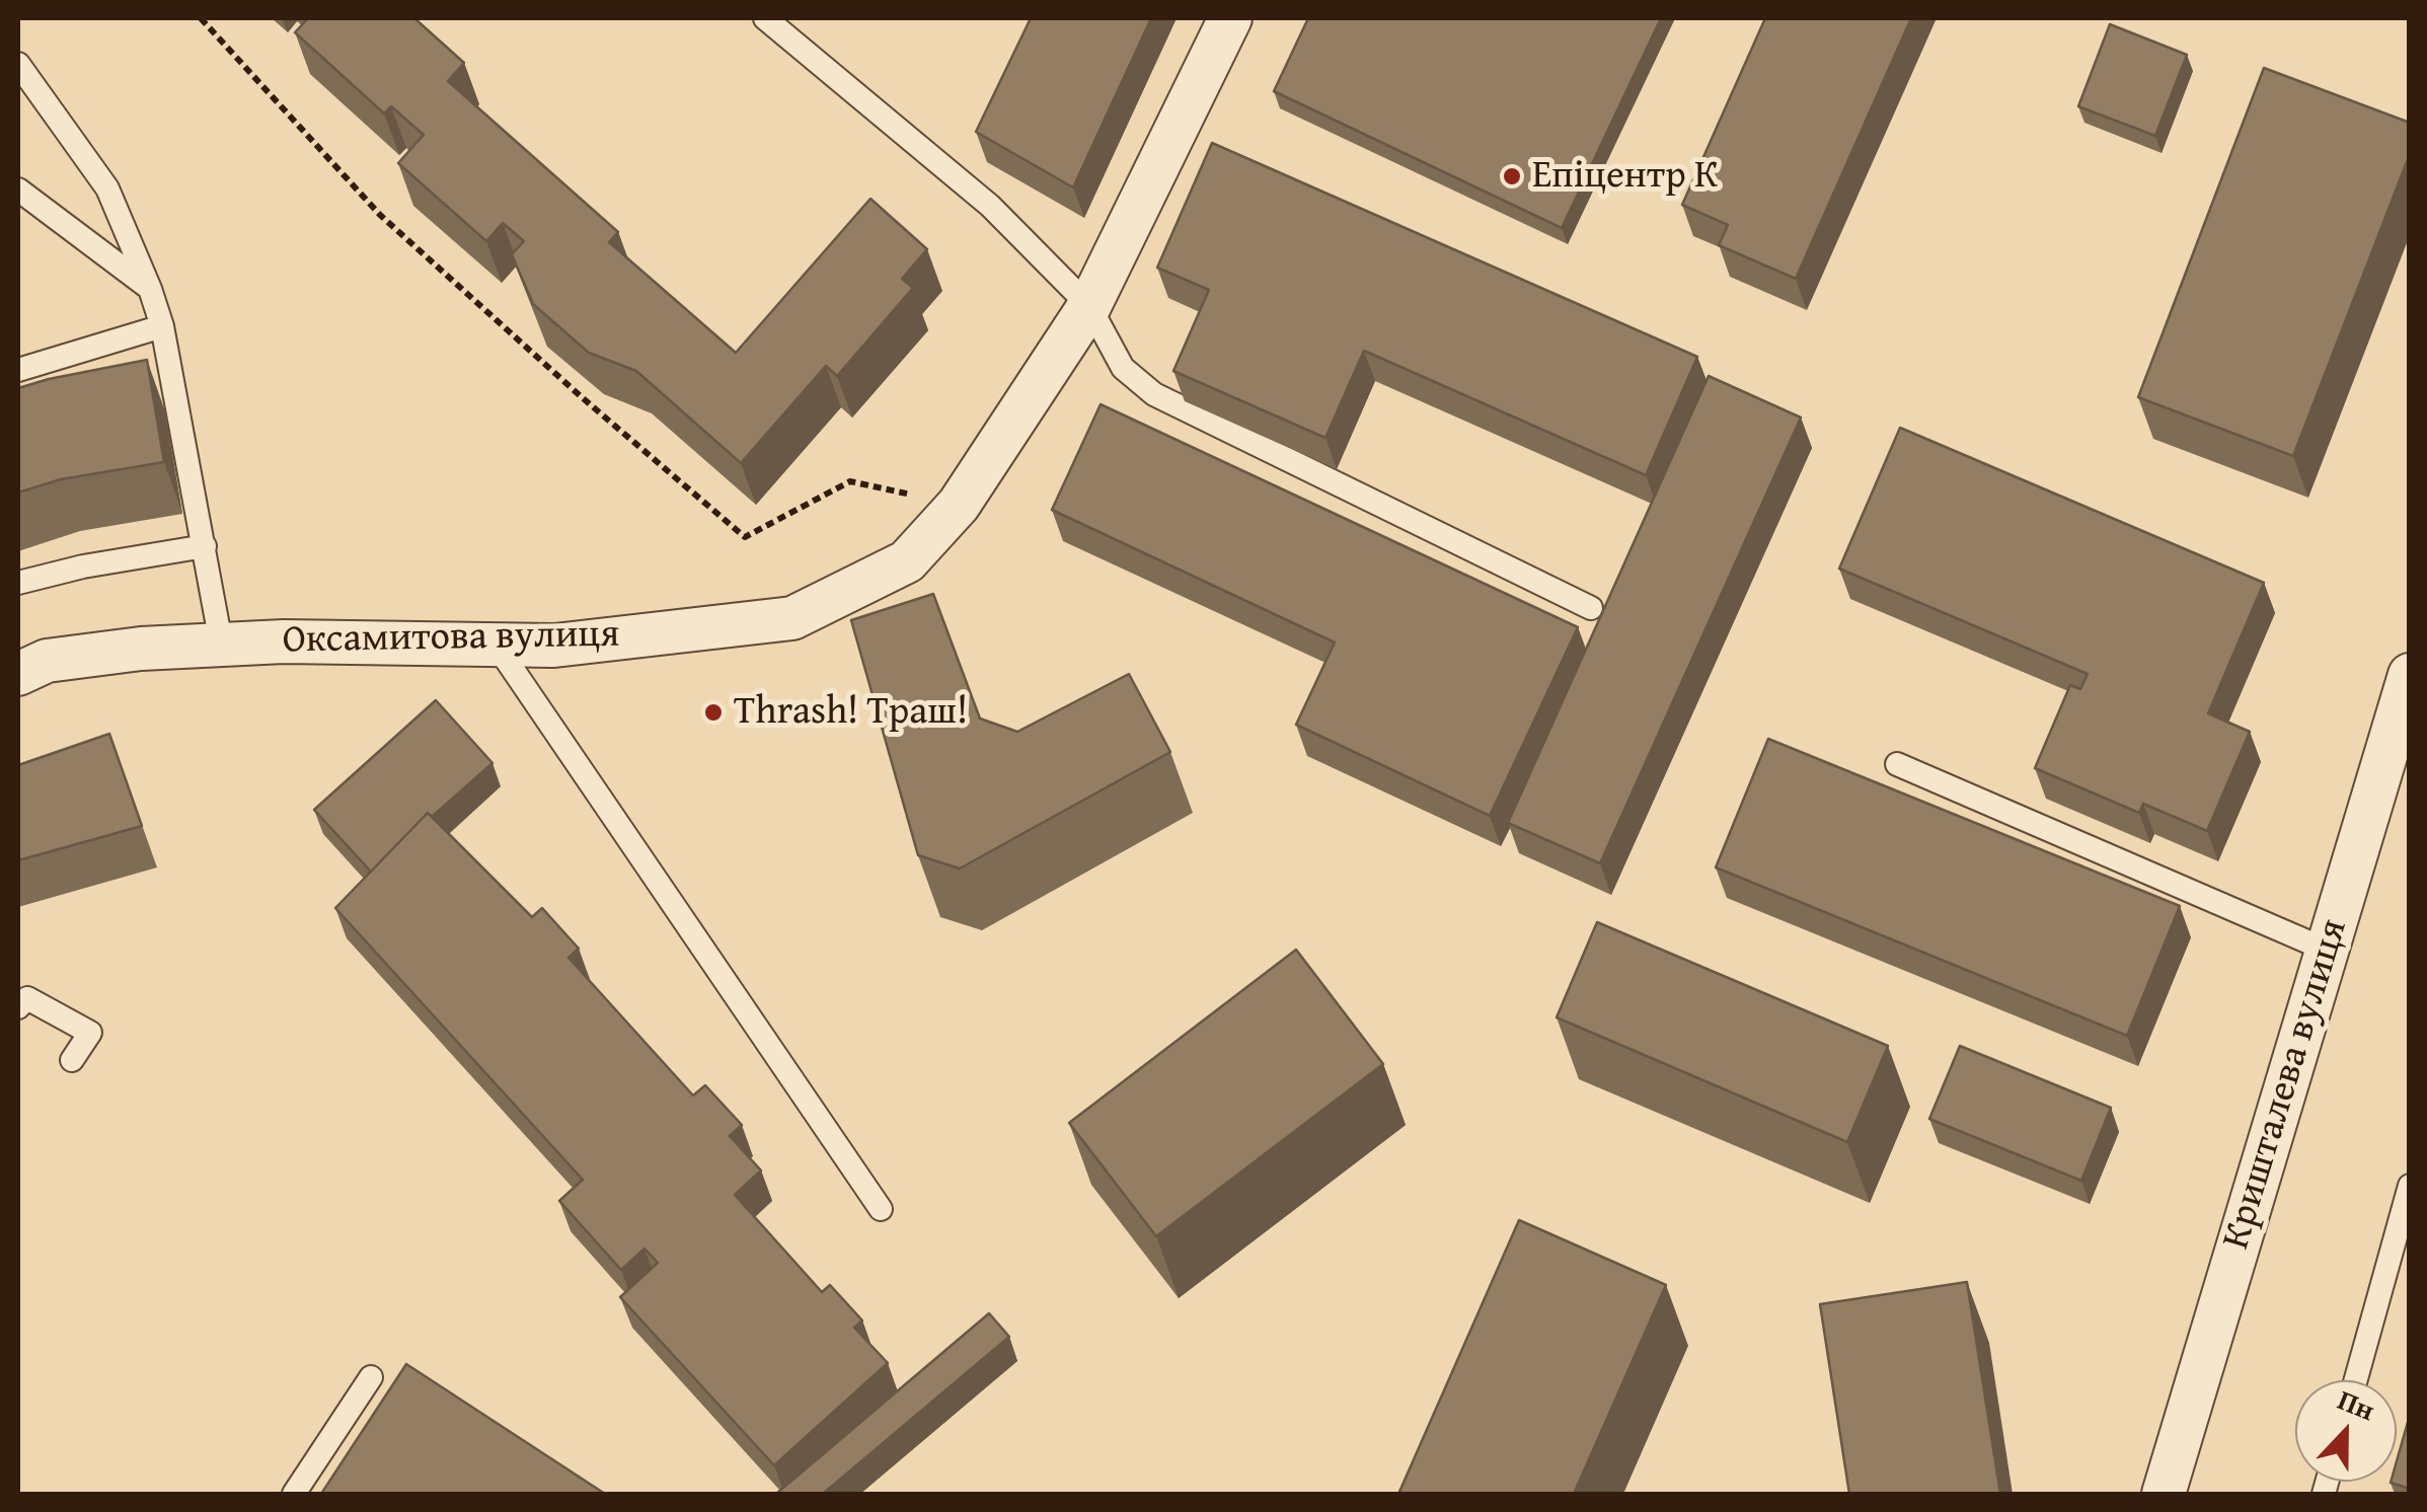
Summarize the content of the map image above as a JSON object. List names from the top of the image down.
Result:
{
  "streets": {
    "street": ["Оксамитова вулиця", "Кришталева вулиця"]
  },
  "places": ["Епіцентр К", "Thrash! Траш!"],
  "north": "top"
}
